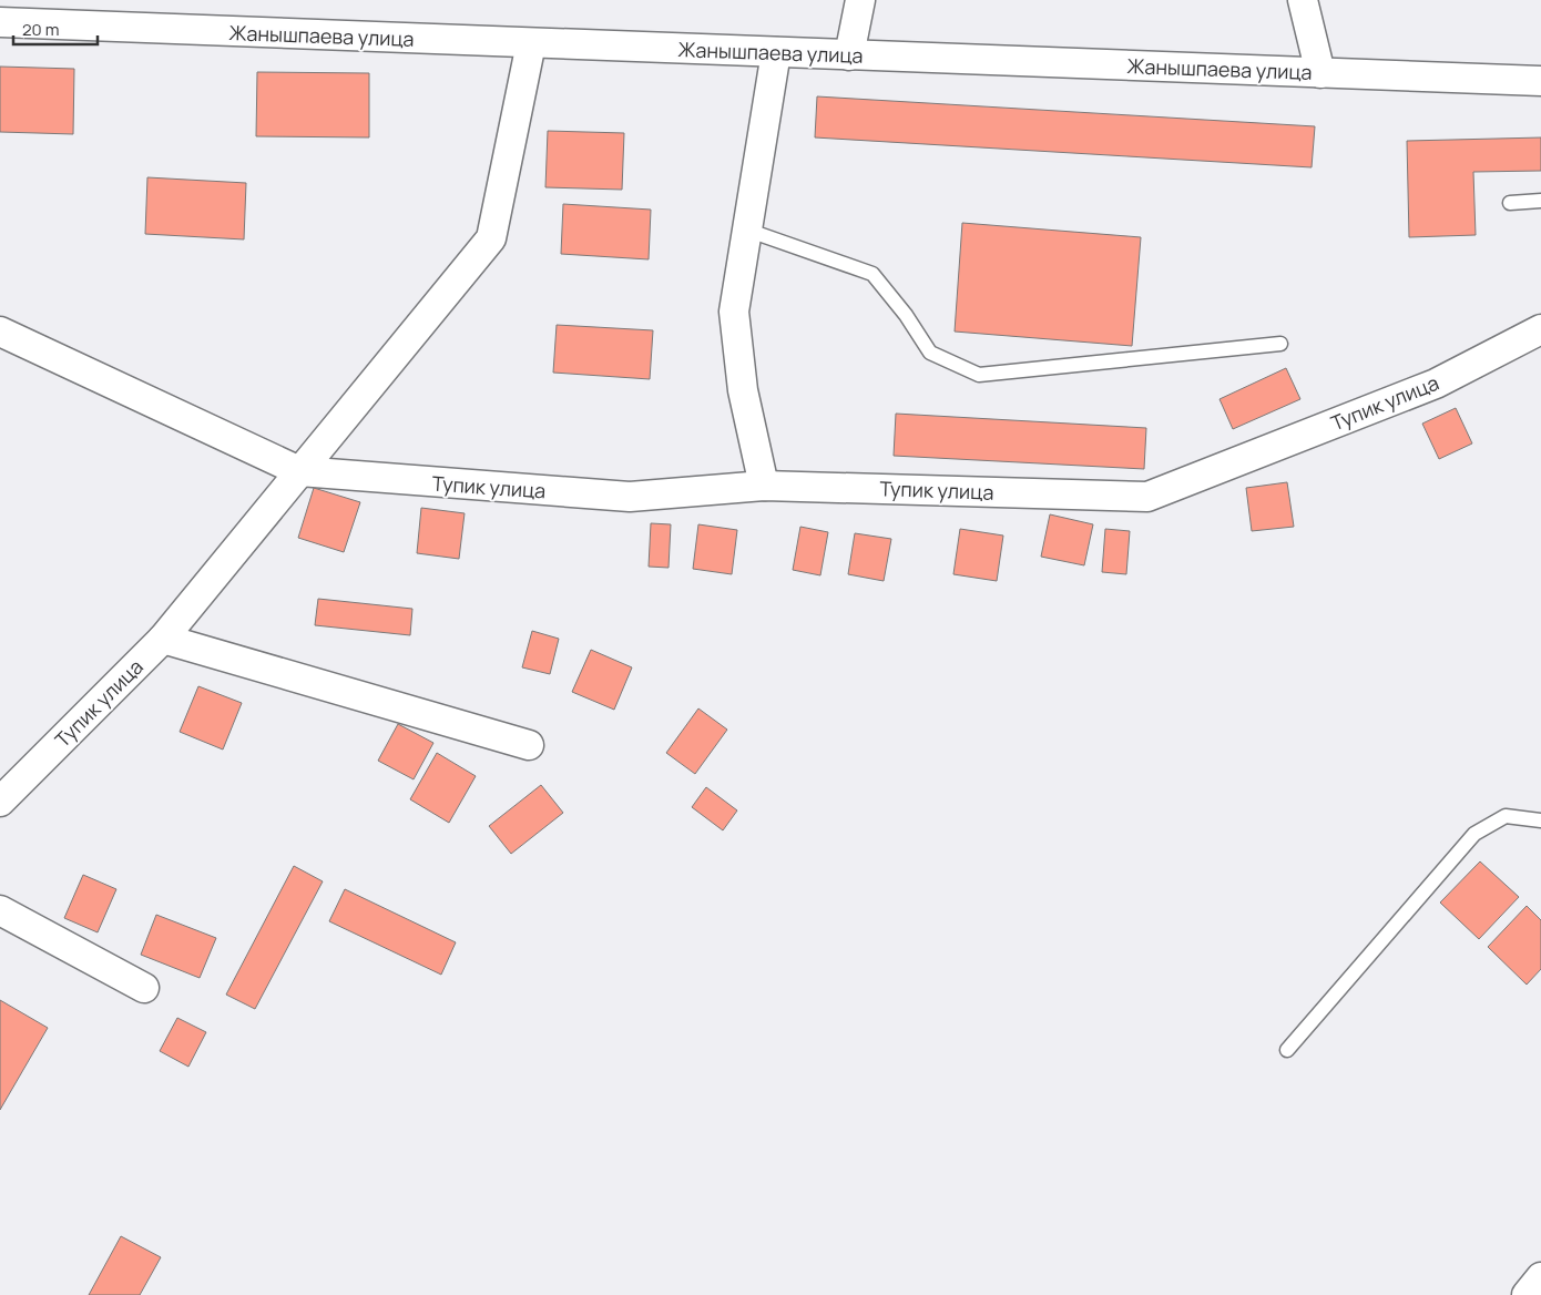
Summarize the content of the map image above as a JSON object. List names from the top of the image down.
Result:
{
  "streets": {
    "street": ["Жанышпаева улица", "Тупик улица"]
  },
  "crossings": [
    ["Жанышпаева улица", "Тупик улица"]
  ],
  "scale_bar": "20 m"
}
